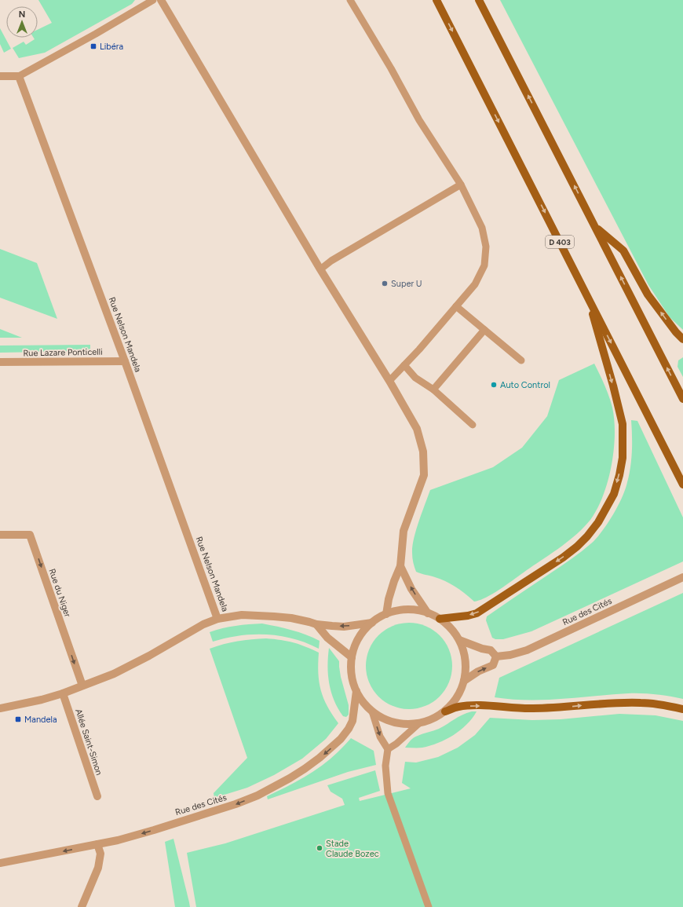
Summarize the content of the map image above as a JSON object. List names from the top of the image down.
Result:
{
  "streets": {
    "main road": ["D 403"],
    "street": [
      "Rue Nelson Mandela",
      "Rue Lazare Ponticelli",
      "Rue du Niger",
      "Rue des Cités",
      "Allée Saint-Simon"
    ]
  },
  "crossings": [
    ["Rue Nelson Mandela", "Rue Lazare Ponticelli"]
  ],
  "one_way": ["Rue du Niger", "Rue des Cités"],
  "places": {
    "transit": ["Libéra", "Mandela"],
    "other": ["Super U", "Auto Control", "Stade Claude Bozec"]
  },
  "north": "top"
}
